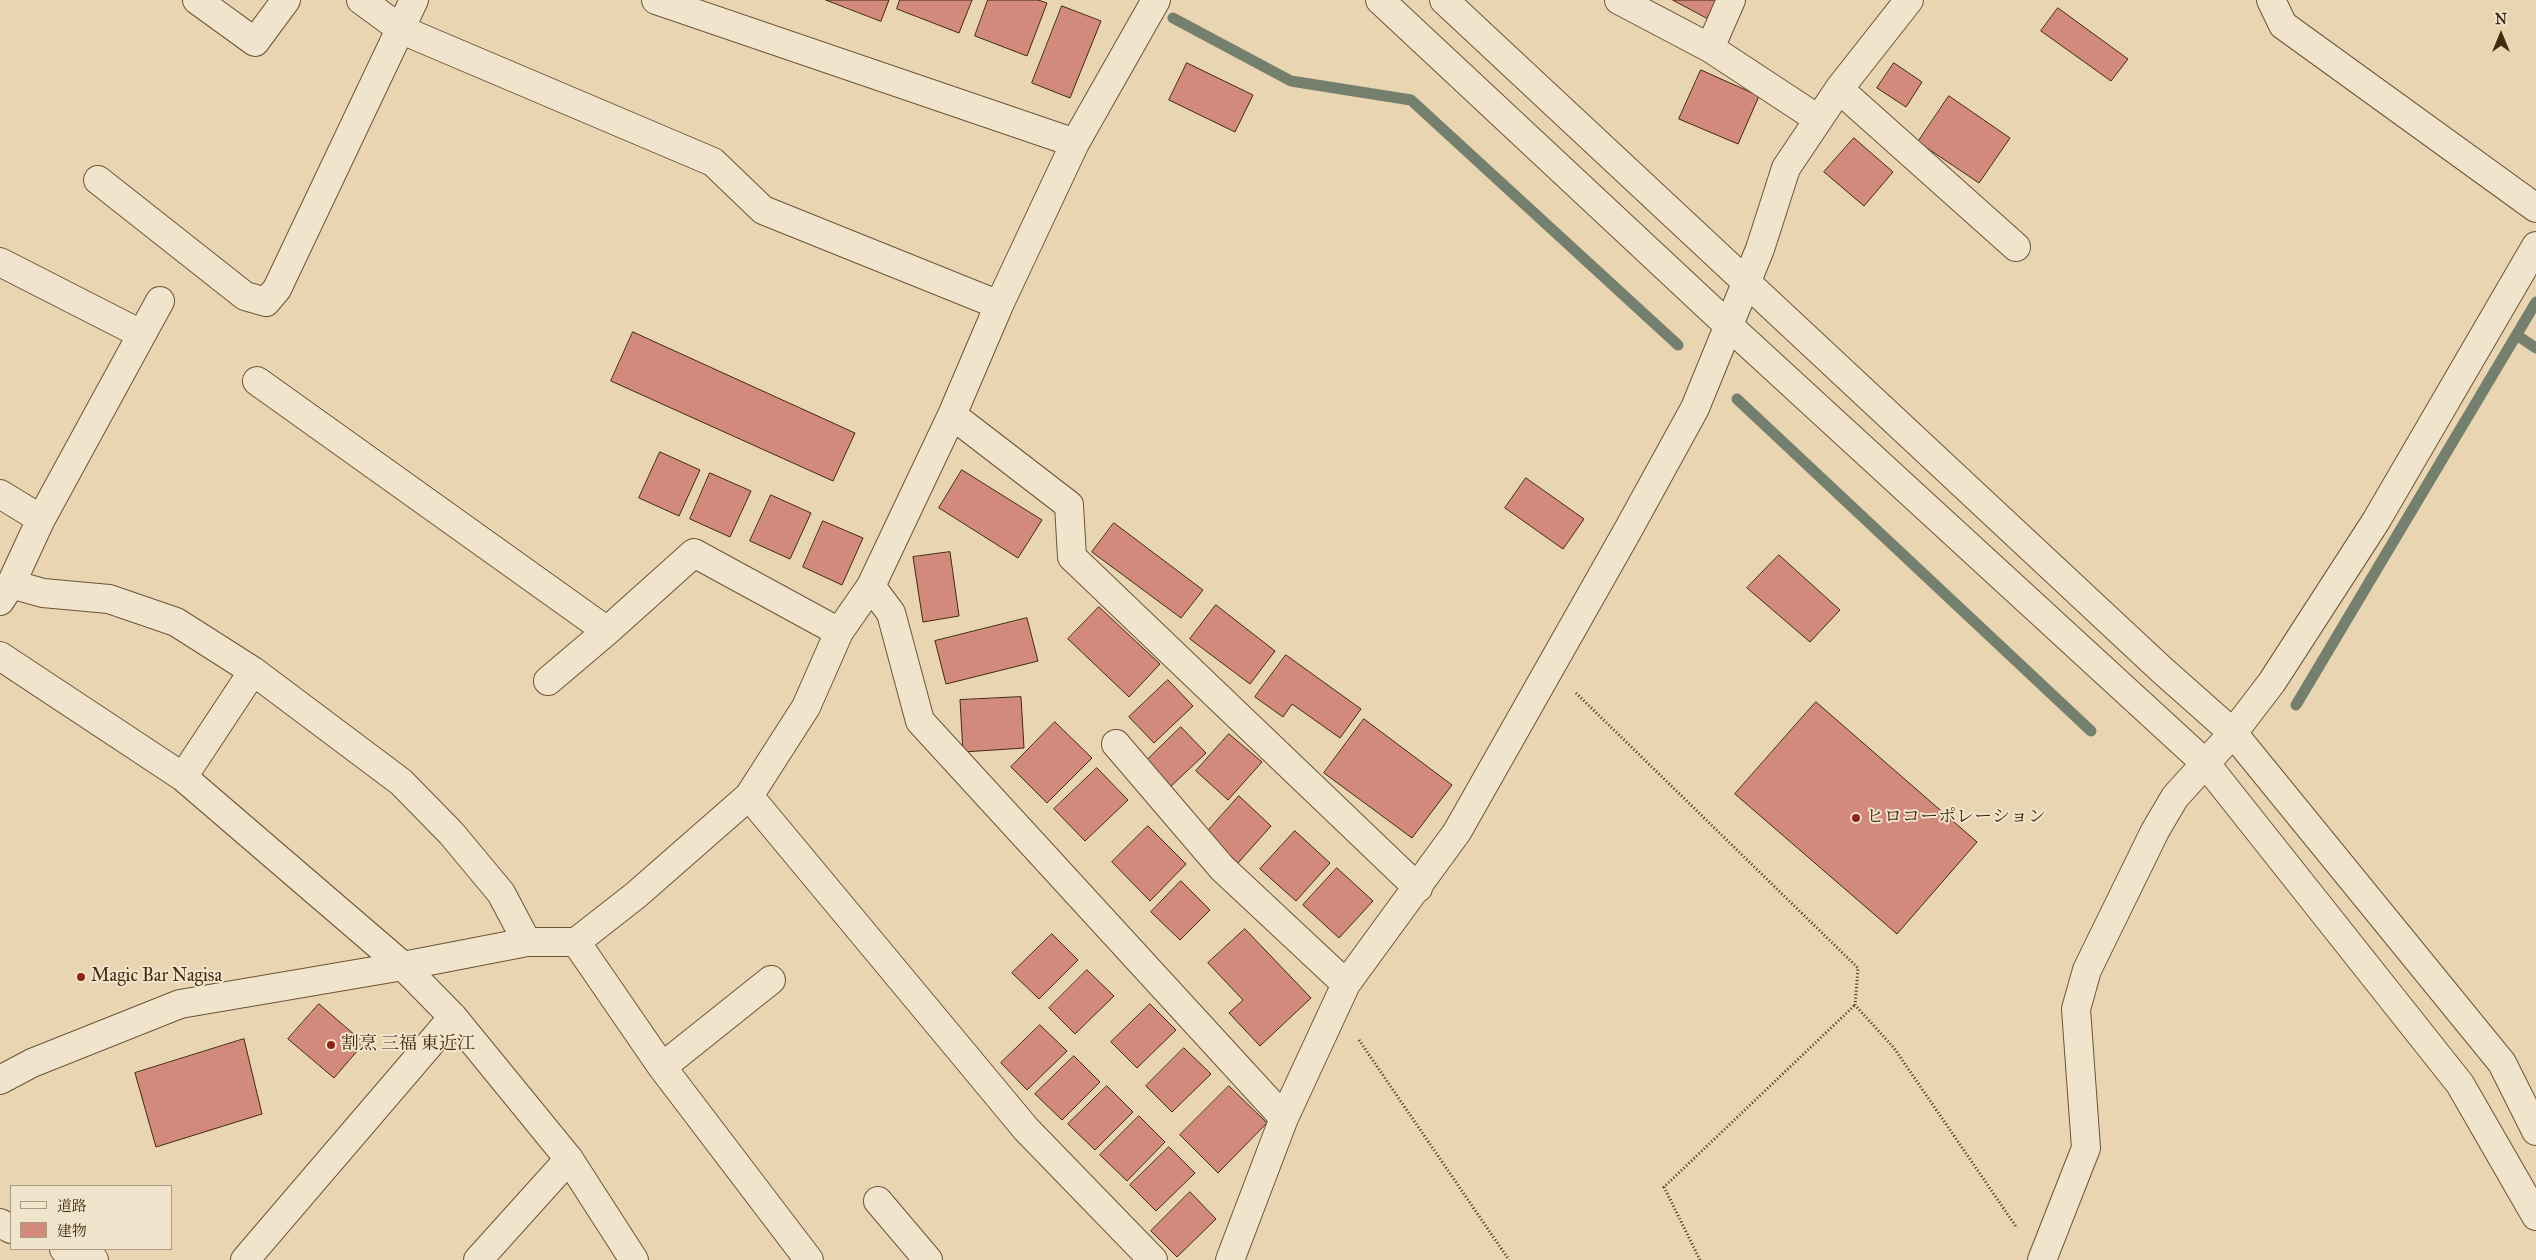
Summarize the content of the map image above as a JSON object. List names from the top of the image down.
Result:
{
  "places": ["ヒロコーポレーション", "Magic Bar Nagisa", "割烹 三福 東近江"],
  "legend": ["道路", "建物"],
  "north": "top"
}
